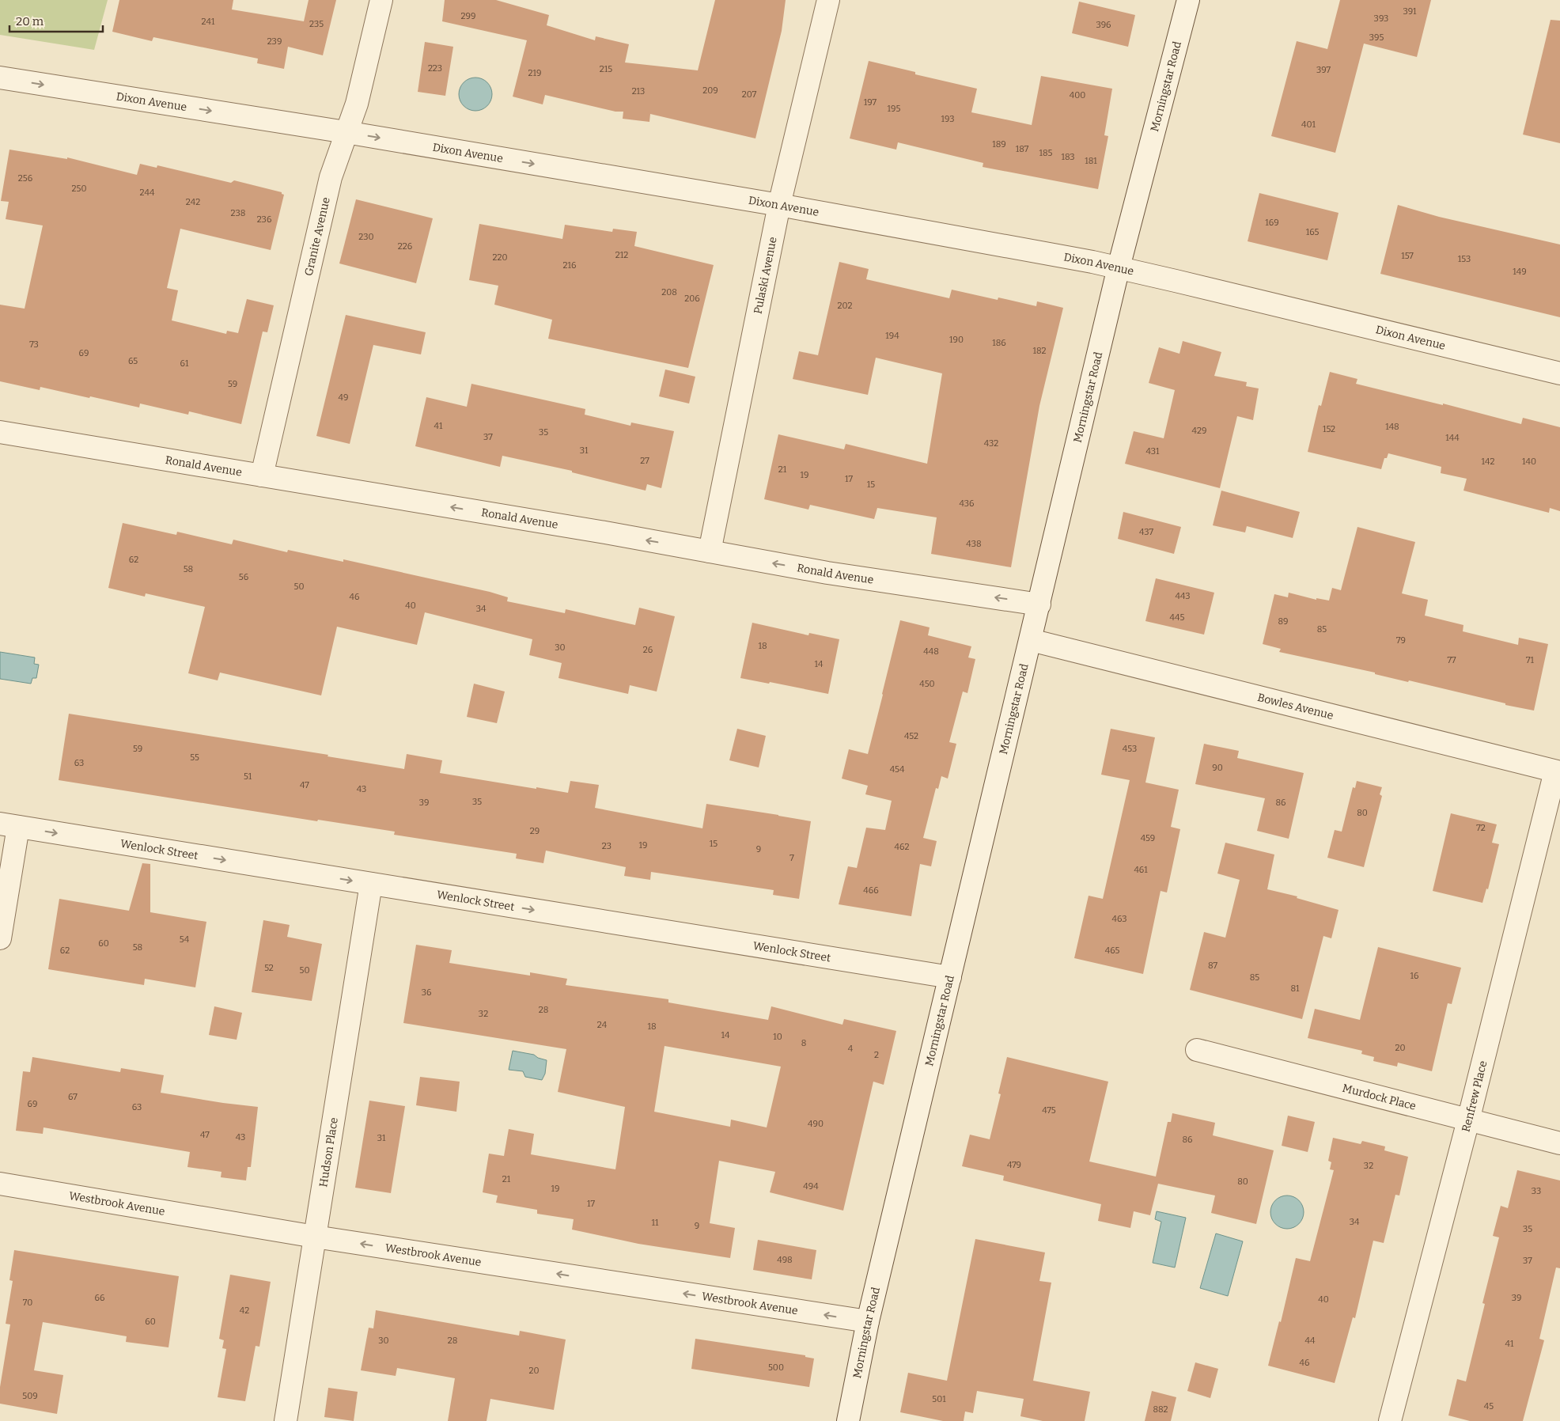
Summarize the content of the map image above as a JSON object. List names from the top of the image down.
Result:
{
  "streets": {
    "street": [
      "Morningstar Road",
      "Dixon Avenue",
      "Granite Avenue",
      "Pulaski Avenue",
      "Ronald Avenue",
      "Bowles Avenue",
      "Wenlock Street",
      "Renfrew Place",
      "Murdock Place",
      "Hudson Place",
      "Westbrook Avenue"
    ]
  },
  "crossings": [
    ["Morningstar Road", "Dixon Avenue"],
    ["Morningstar Road", "Ronald Avenue"],
    ["Morningstar Road", "Bowles Avenue"],
    ["Morningstar Road", "Wenlock Street"],
    ["Morningstar Road", "Westbrook Avenue"],
    ["Dixon Avenue", "Granite Avenue"],
    ["Dixon Avenue", "Pulaski Avenue"],
    ["Granite Avenue", "Ronald Avenue"],
    ["Pulaski Avenue", "Ronald Avenue"],
    ["Bowles Avenue", "Renfrew Place"],
    ["Wenlock Street", "Hudson Place"],
    ["Renfrew Place", "Murdock Place"],
    ["Hudson Place", "Westbrook Avenue"]
  ],
  "one_way": [
    "Dixon Avenue",
    "Ronald Avenue",
    "Wenlock Street",
    "Westbrook Avenue"
  ],
  "house_numbers": [
    "391",
    "299",
    "393",
    "241",
    "235",
    "396",
    "395",
    "239",
    "223",
    "215",
    "397",
    "219",
    "209",
    "213",
    "207",
    "400",
    "197",
    "195",
    "193",
    "401",
    "189",
    "187",
    "185",
    "183",
    "181",
    "256",
    "250",
    "244",
    "242",
    "238",
    "236",
    "169",
    "165",
    "230",
    "226",
    "212",
    "157",
    "220",
    "153",
    "216",
    "149",
    "208",
    "206",
    "202",
    "194",
    "190",
    "186",
    "73",
    "182",
    "69",
    "65",
    "61",
    "59",
    "49",
    "41",
    "148",
    "152",
    "429",
    "35",
    "37",
    "144",
    "432",
    "31",
    "431",
    "27",
    "142",
    "140",
    "21",
    "19",
    "17",
    "15",
    "436",
    "437",
    "438",
    "62",
    "58",
    "56",
    "50",
    "443",
    "46",
    "40",
    "34",
    "445",
    "89",
    "85",
    "79",
    "18",
    "30",
    "26",
    "448",
    "77",
    "71",
    "14",
    "450",
    "452",
    "59",
    "453",
    "55",
    "63",
    "90",
    "454",
    "51",
    "47",
    "43",
    "35",
    "39",
    "86",
    "80",
    "72",
    "29",
    "459",
    "15",
    "19",
    "23",
    "462",
    "9",
    "7",
    "461",
    "466",
    "463",
    "54",
    "60",
    "58",
    "62",
    "465",
    "87",
    "52",
    "50",
    "16",
    "85",
    "81",
    "36",
    "28",
    "32",
    "24",
    "18",
    "14",
    "10",
    "8",
    "20",
    "4",
    "2",
    "67",
    "69",
    "63",
    "475",
    "490",
    "47",
    "43",
    "31",
    "86",
    "479",
    "32",
    "21",
    "80",
    "494",
    "19",
    "33",
    "17",
    "34",
    "11",
    "9",
    "35",
    "498",
    "37",
    "66",
    "39",
    "40",
    "70",
    "42",
    "60",
    "30",
    "28",
    "44",
    "41",
    "46",
    "500",
    "20",
    "509",
    "501",
    "45",
    "882"
  ],
  "scale_bar": "20 m"
}
